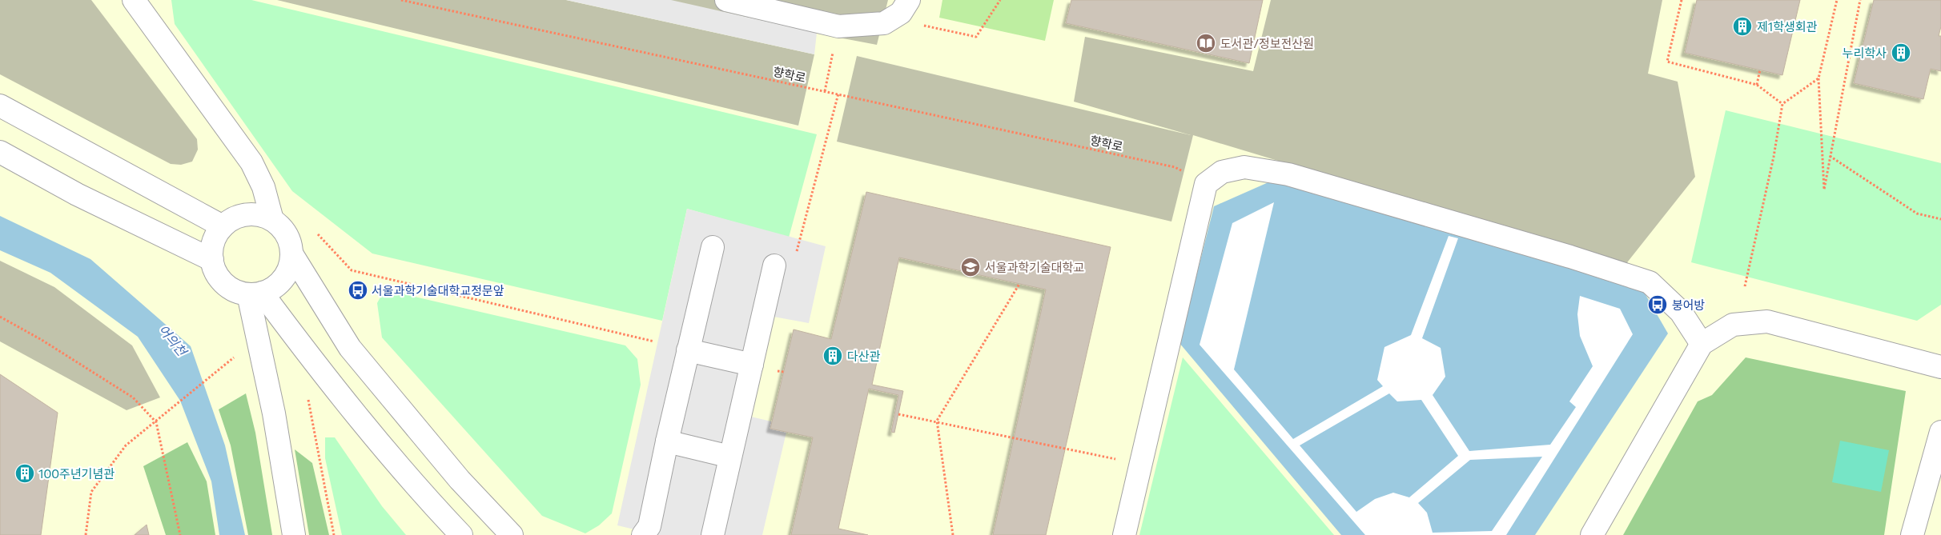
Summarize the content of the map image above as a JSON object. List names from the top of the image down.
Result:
{
  "streets": {
    "path": ["향학로"]
  },
  "water": ["어의천"],
  "places": {
    "building": [
      "제1학생회관",
      "누리학사",
      "다산관",
      "100주년기념관"
    ],
    "library": ["도서관/정보전산원"],
    "school or university": ["서울과학기술대학교"],
    "bus stop": ["서울과학기술대학교정문앞", "붕어방"]
  }
}
